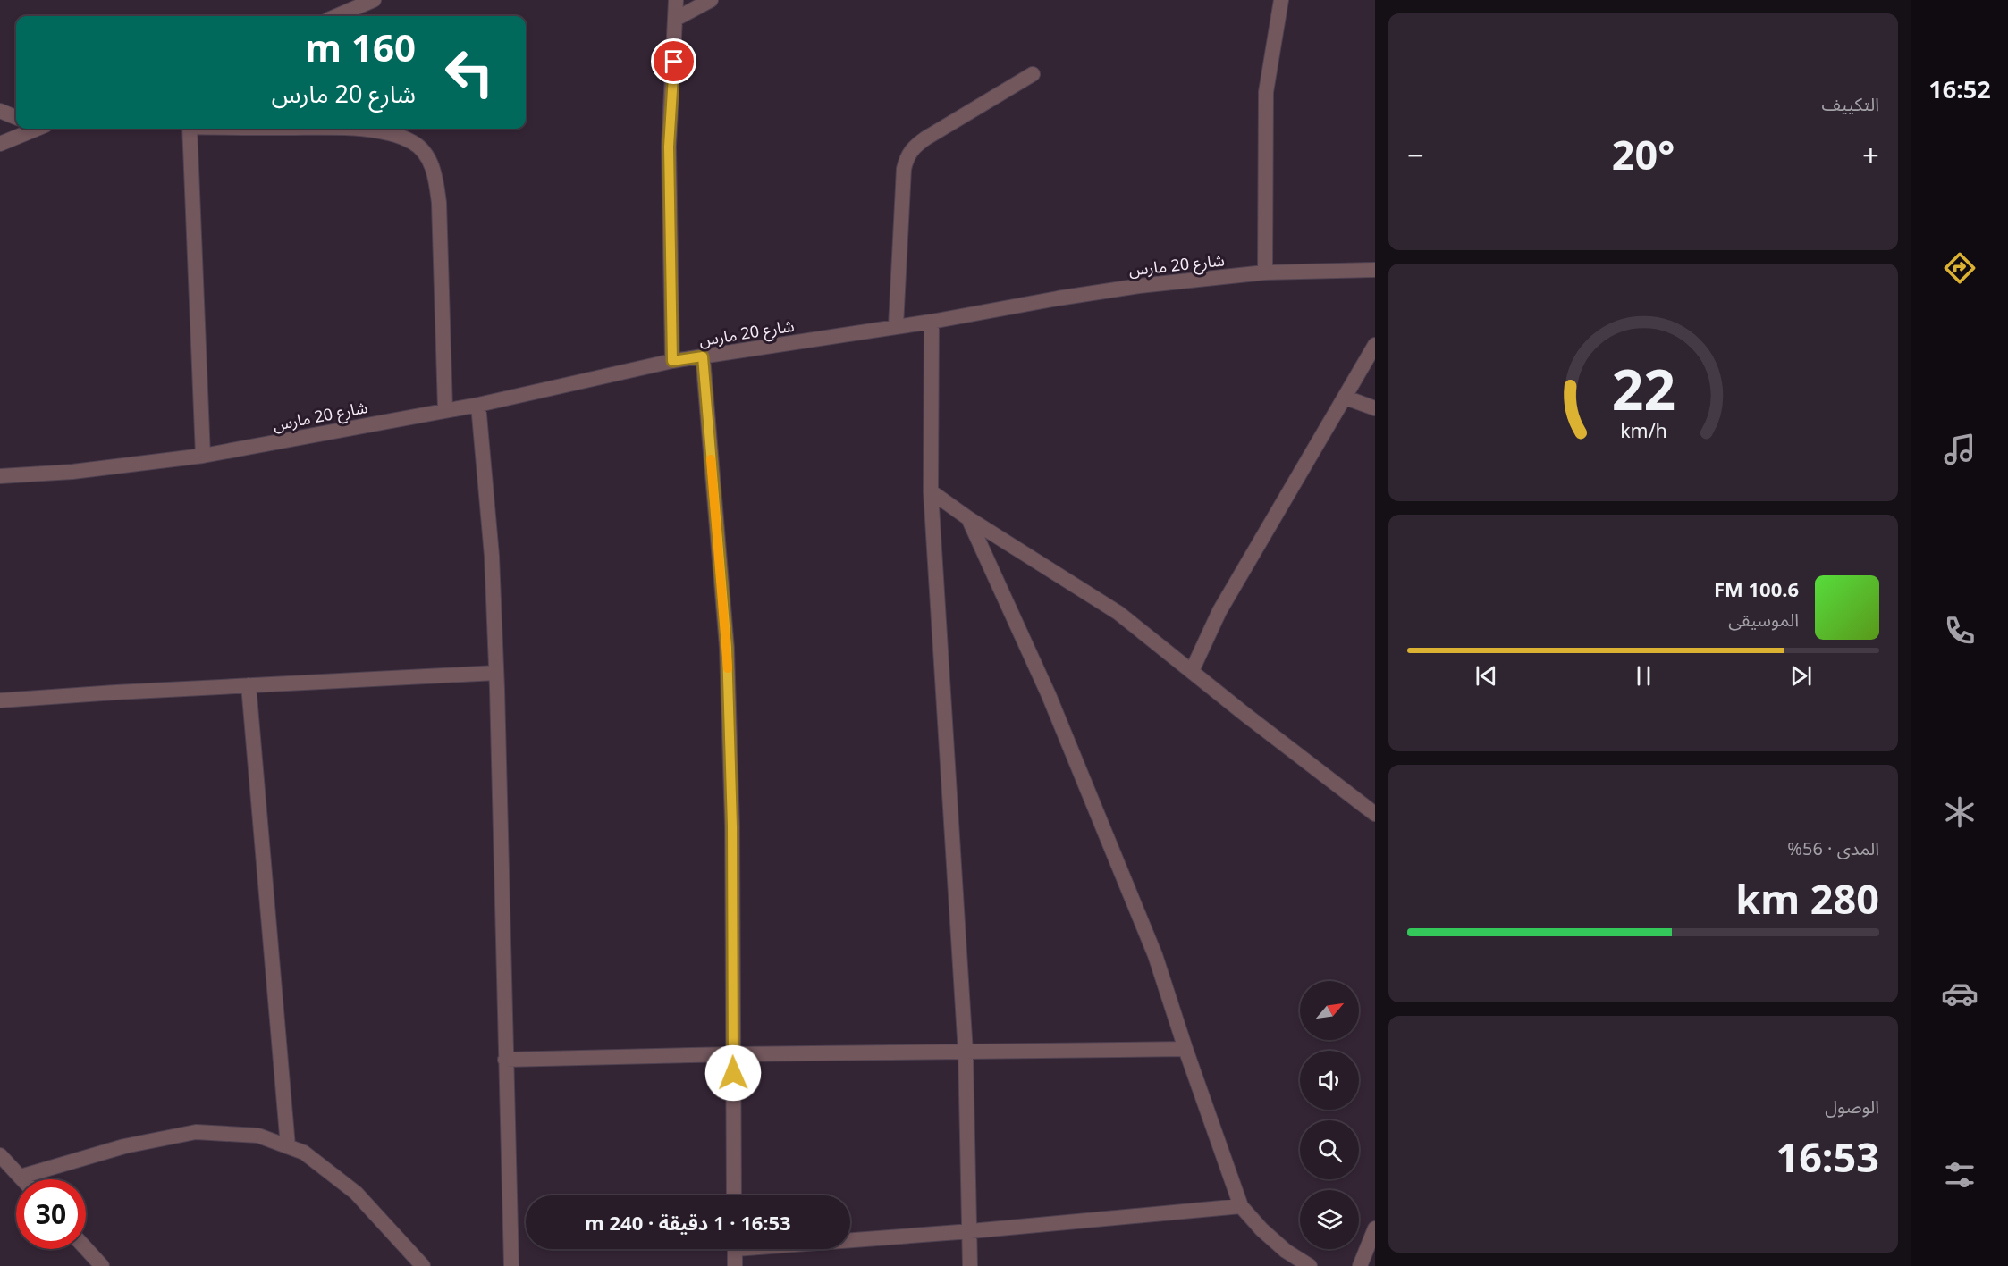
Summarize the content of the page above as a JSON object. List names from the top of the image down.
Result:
{
  "streets": {
    "street": ["شارع 20 مارس"]
  },
  "north": "top right",
  "page": {
    "tabs": "16:52",
    "tile": [
      "التكييف",
      ["المدى · 56%", "280 km"],
      ["الوصول", "16:53"]
    ],
    "turn": ["160 m", "شارع 20 مارس"],
    "heat": ["−", "20°", "+"],
    "song": ["100.6 FM", "الموسيقى"],
    "limit": "30",
    "trip": "16:53 · 1 دقيقة · 240 m",
    "gauge": ["22", "km/h"]
  }
}
